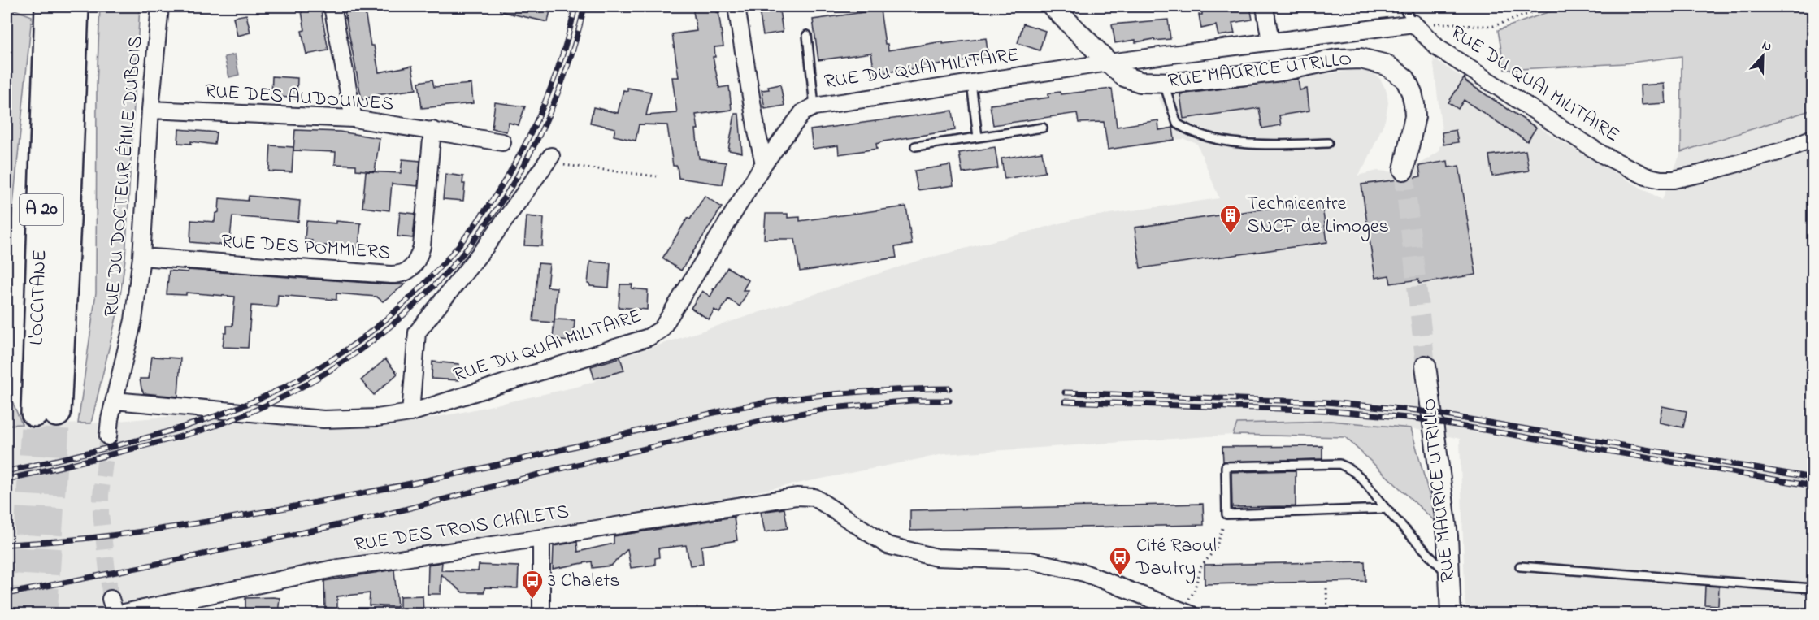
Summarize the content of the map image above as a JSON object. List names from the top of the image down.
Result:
{
  "streets": {
    "highway": ["A 20", "L'OCCITANE"],
    "street": [
      "RUE DU QUAI MILITAIRE",
      "RUE MAURICE UTRILLO",
      "RUE DES AUDOUINES",
      "RUE DU DOCTEUR ÉMILE DUBOIS",
      "RUE DES POMMIERS",
      "RUE DES TROIS CHALETS"
    ]
  },
  "crossings": [
    ["RUE DU QUAI MILITAIRE", "RUE MAURICE UTRILLO"],
    ["RUE DU QUAI MILITAIRE", "RUE DU DOCTEUR ÉMILE DUBOIS"],
    ["RUE DES AUDOUINES", "RUE DU DOCTEUR ÉMILE DUBOIS"],
    ["RUE DES AUDOUINES", "RUE DES POMMIERS"],
    ["RUE DU DOCTEUR ÉMILE DUBOIS", "RUE DES POMMIERS"]
  ],
  "places": {
    "building": ["Technicentre SNCF de Limoges"],
    "bus stop": ["Cité Raoul Dautry", "3 Chalets"]
  },
  "north": "top"
}
